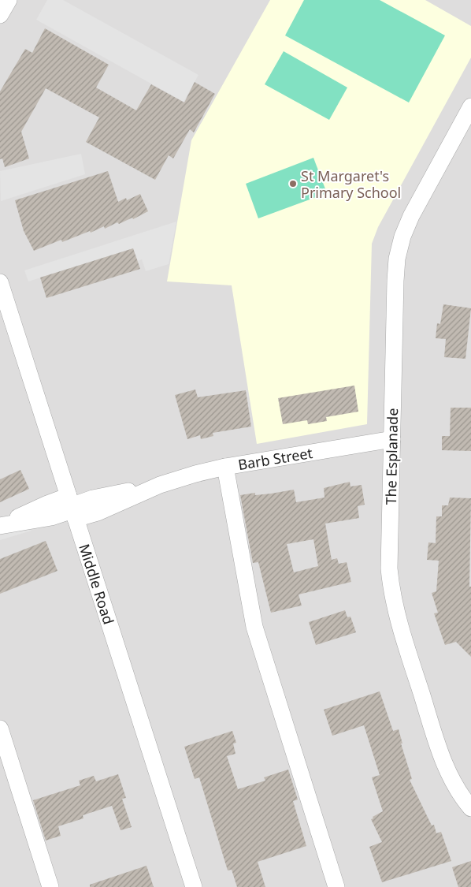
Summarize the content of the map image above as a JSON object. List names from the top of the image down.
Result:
{
  "streets": {
    "street": ["The Esplanade", "Barb Street", "Middle Road"]
  },
  "crossings": [
    ["The Esplanade", "Barb Street"],
    ["Barb Street", "Middle Road"]
  ],
  "places": ["St Margaret's Primary School"]
}
